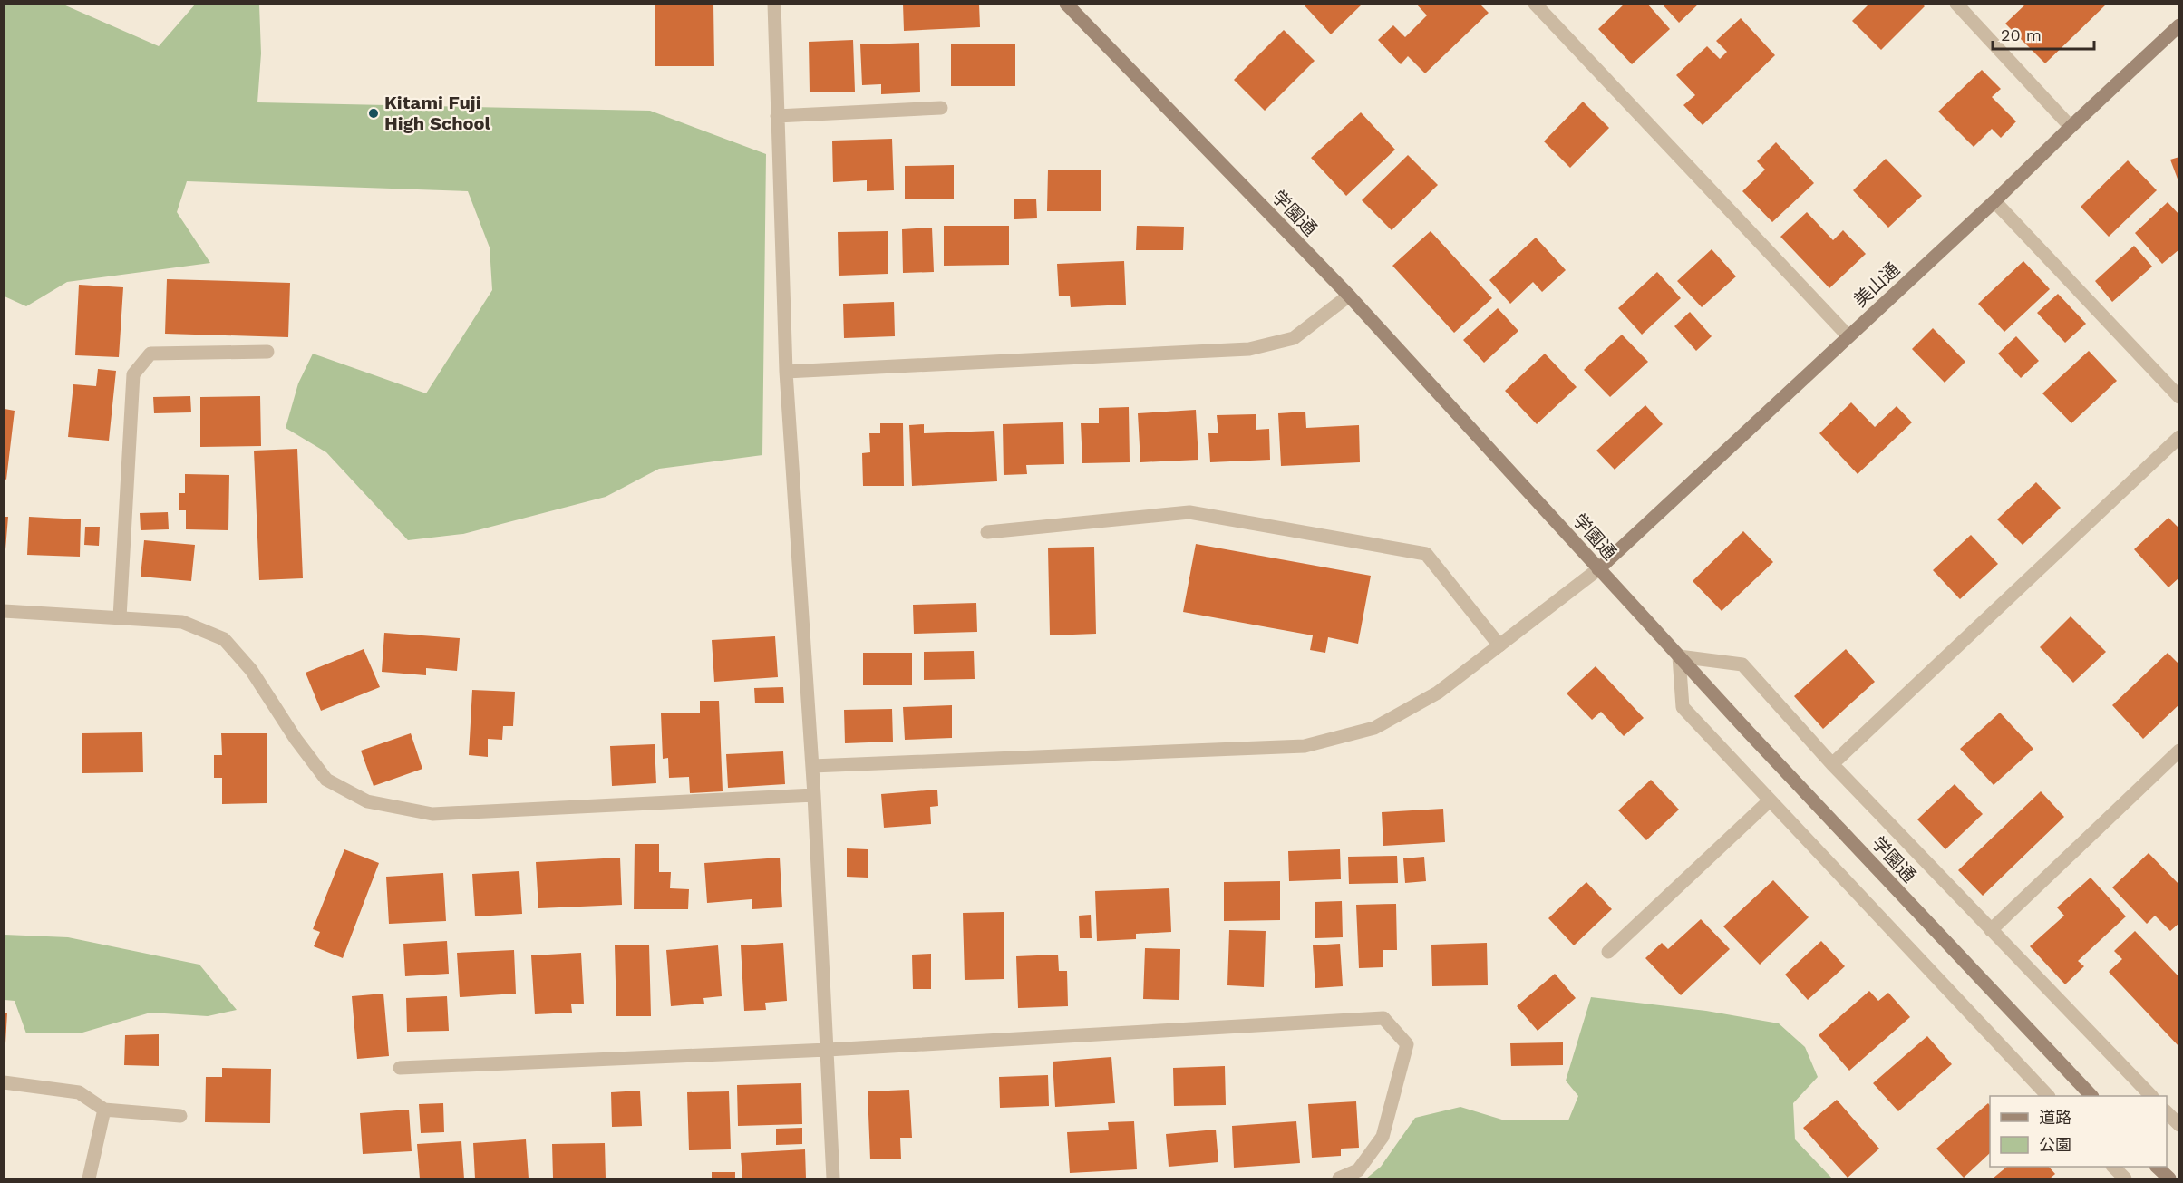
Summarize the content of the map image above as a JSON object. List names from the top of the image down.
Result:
{
  "streets": {
    "street": ["学園通", "美山通"]
  },
  "crossings": [
    ["学園通", "美山通"]
  ],
  "places": ["Kitami Fuji High School"],
  "legend": ["道路", "公園"],
  "scale_bar": "20 m"
}
